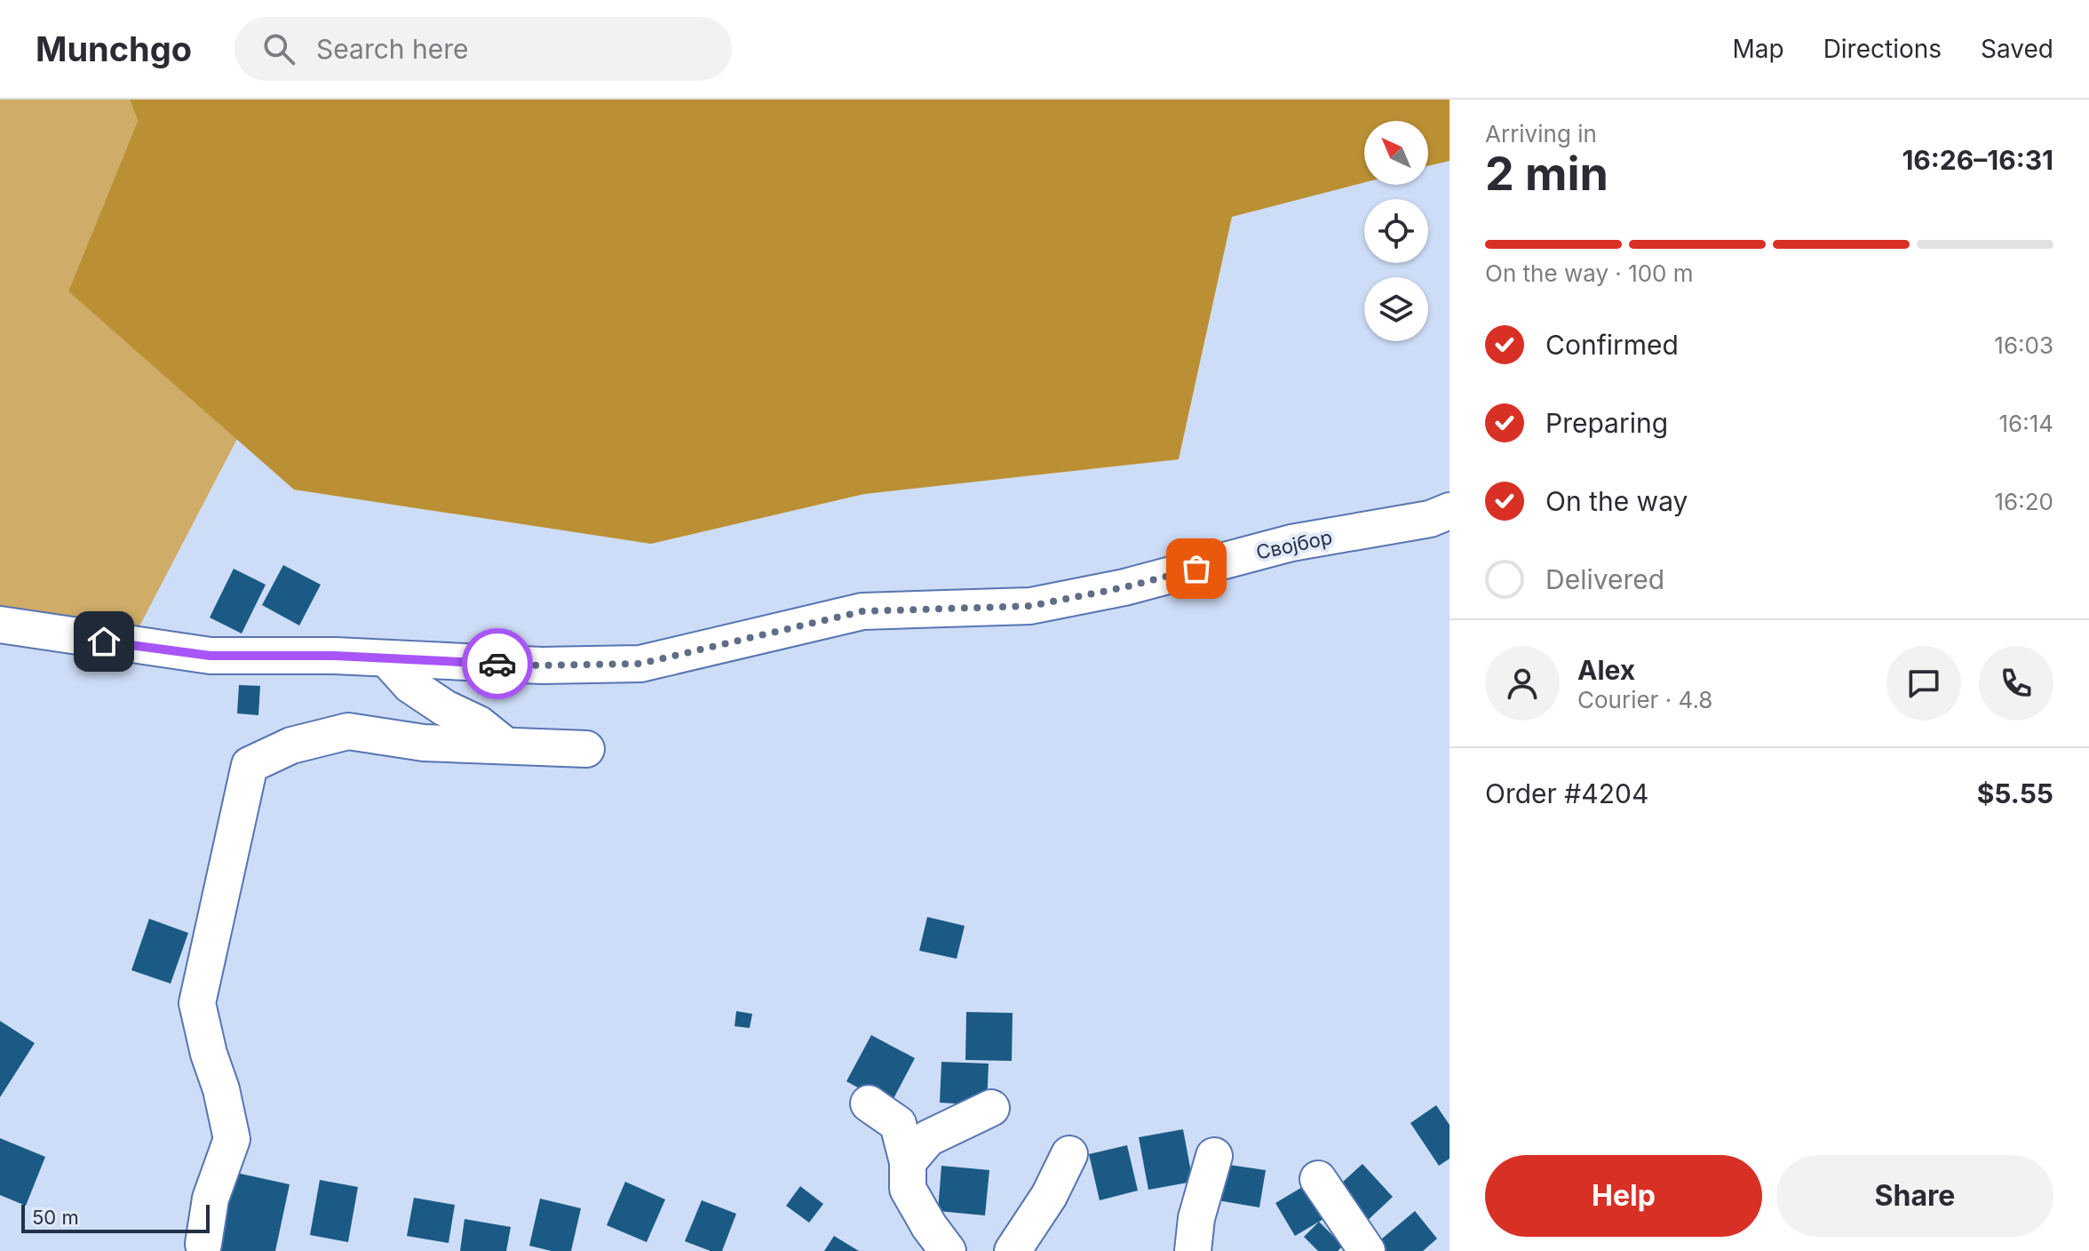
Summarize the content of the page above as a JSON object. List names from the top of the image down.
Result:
{
  "streets": {
    "street": ["Својбор"]
  },
  "scale_bar": "50 m",
  "north": "top left",
  "page": {
    "header": "Munchgo",
    "search": "Search here",
    "nav": ["Map", "Directions", "Saved"],
    "heading": ["2 min", "Arriving in", "16:26–16:31"],
    "panel": [
      "Alex",
      "Courier · 4.8",
      "Order #4204",
      "$5.55"
    ],
    "bar": "On the way · 100 m",
    "list": [
      ["Confirmed", "16:03"],
      ["Preparing", "16:14"],
      ["On the way", "16:20"],
      "Delivered"
    ],
    "buttons": ["Help", "Share"],
    "scale": "50 m"
  }
}
